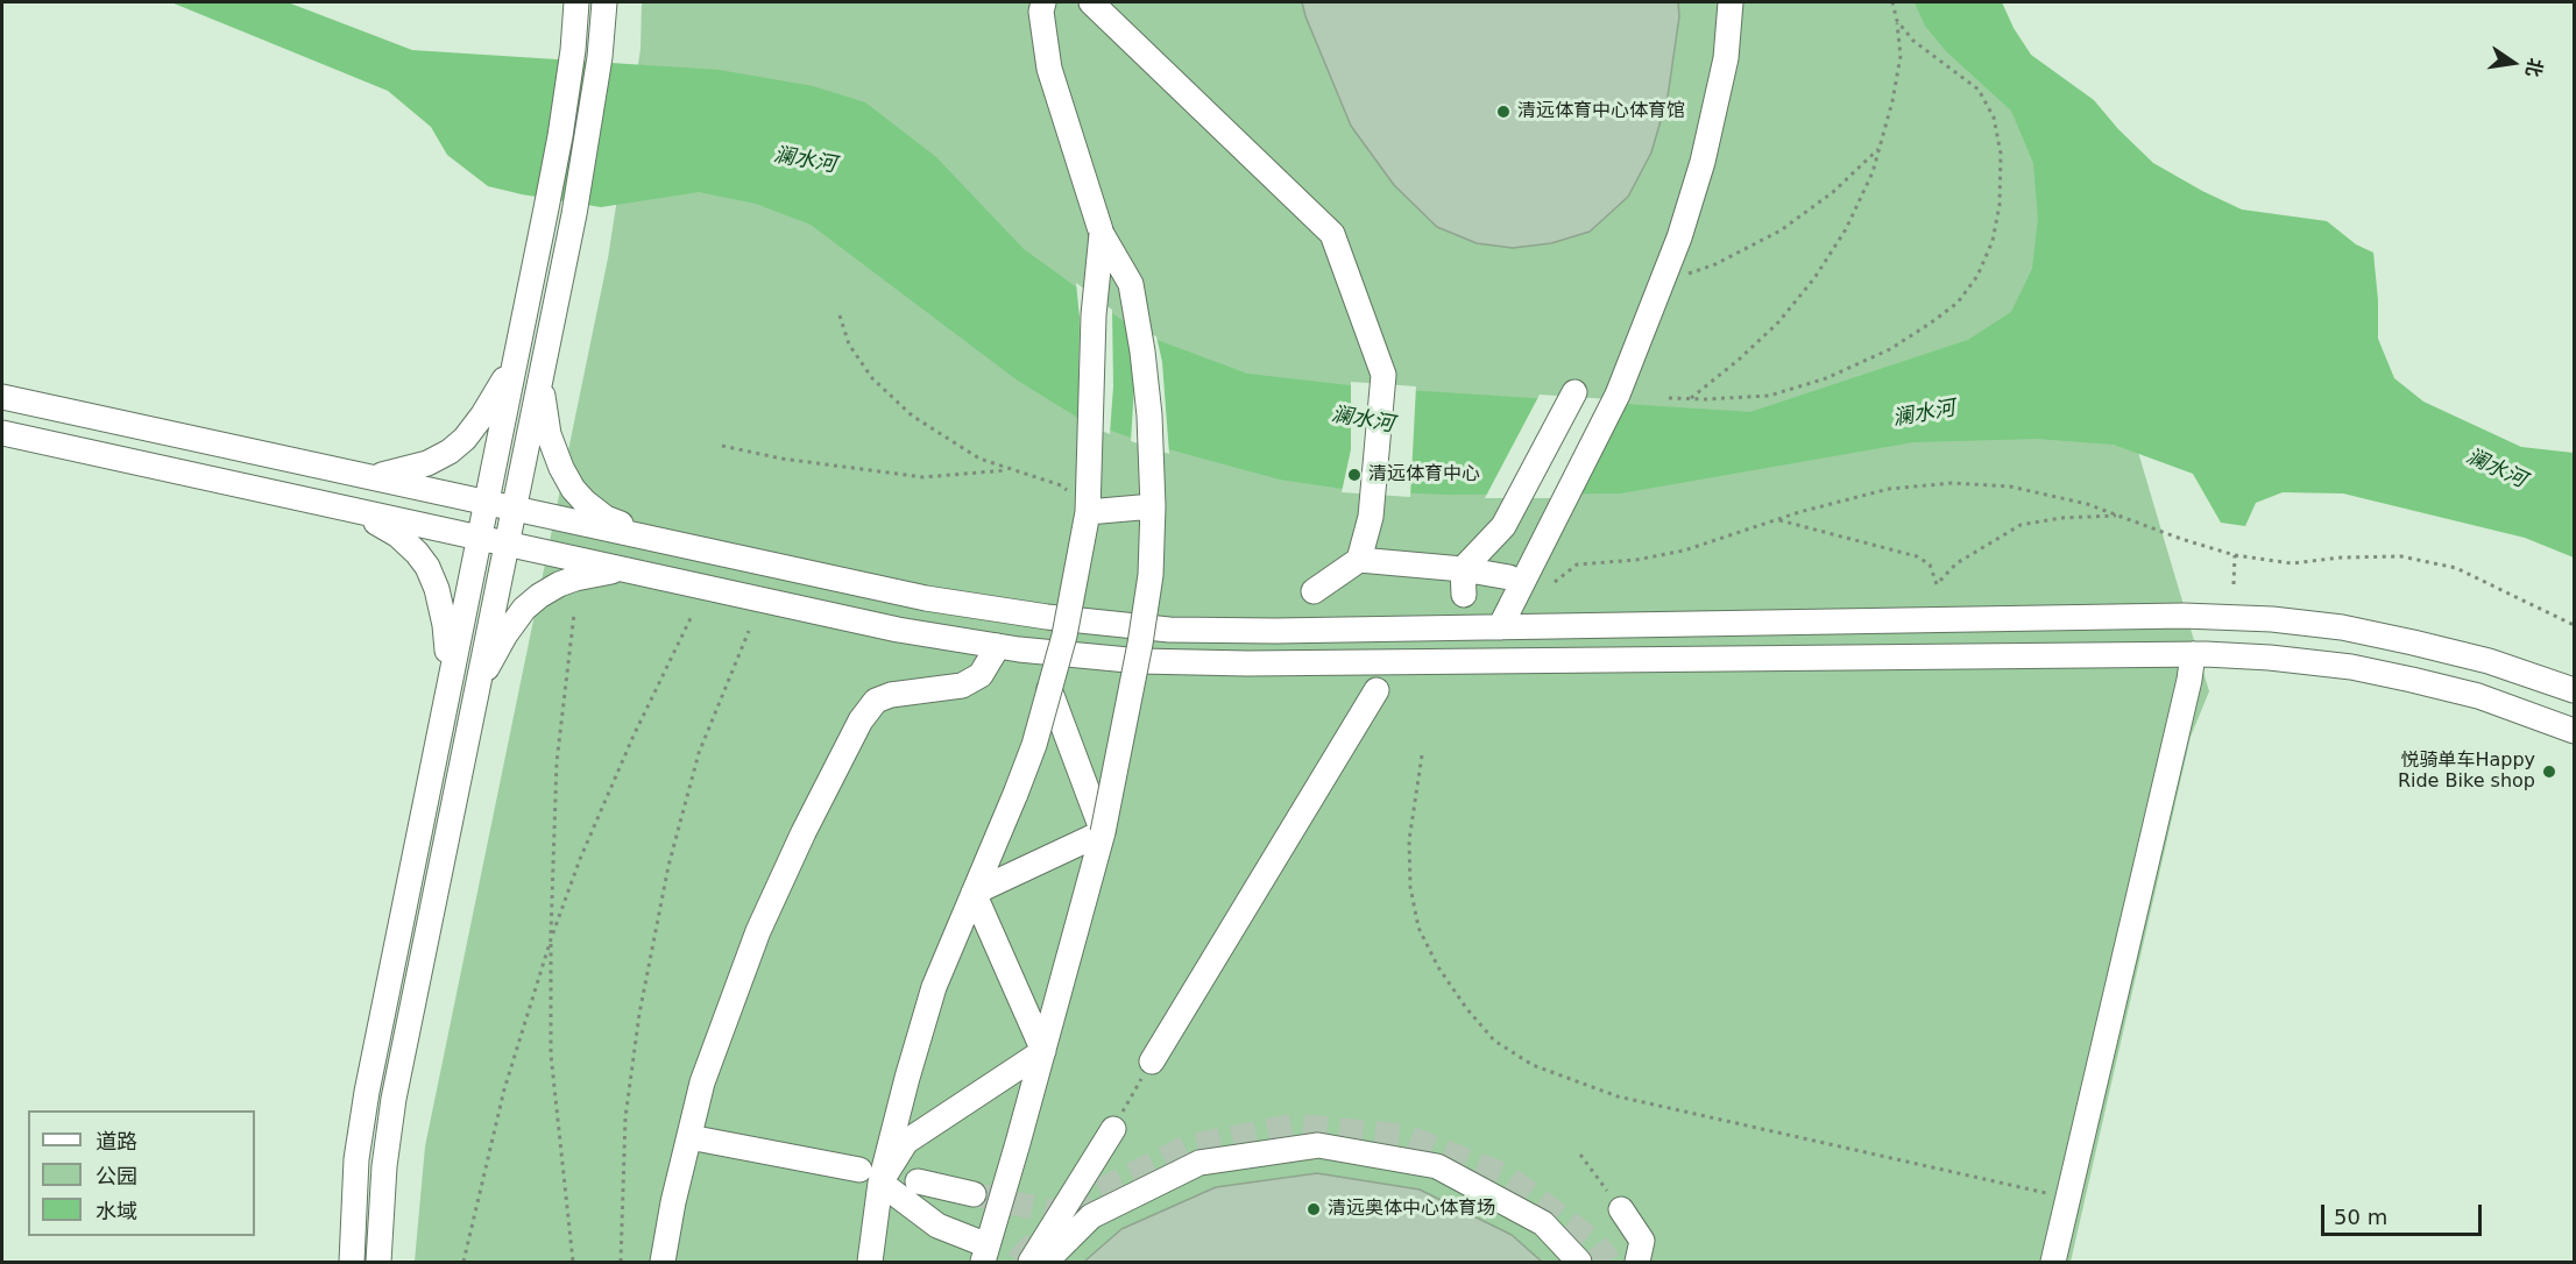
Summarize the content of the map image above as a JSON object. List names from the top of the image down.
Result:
{
  "water": ["澜水河"],
  "places": [
    "清远体育中心体育馆",
    "清远体育中心",
    "悦骑单车Happy Ride Bike shop",
    "清远奥体中心体育场"
  ],
  "legend": ["道路", "公园", "水域"],
  "scale_bar": "50 m",
  "north": "right"
}
